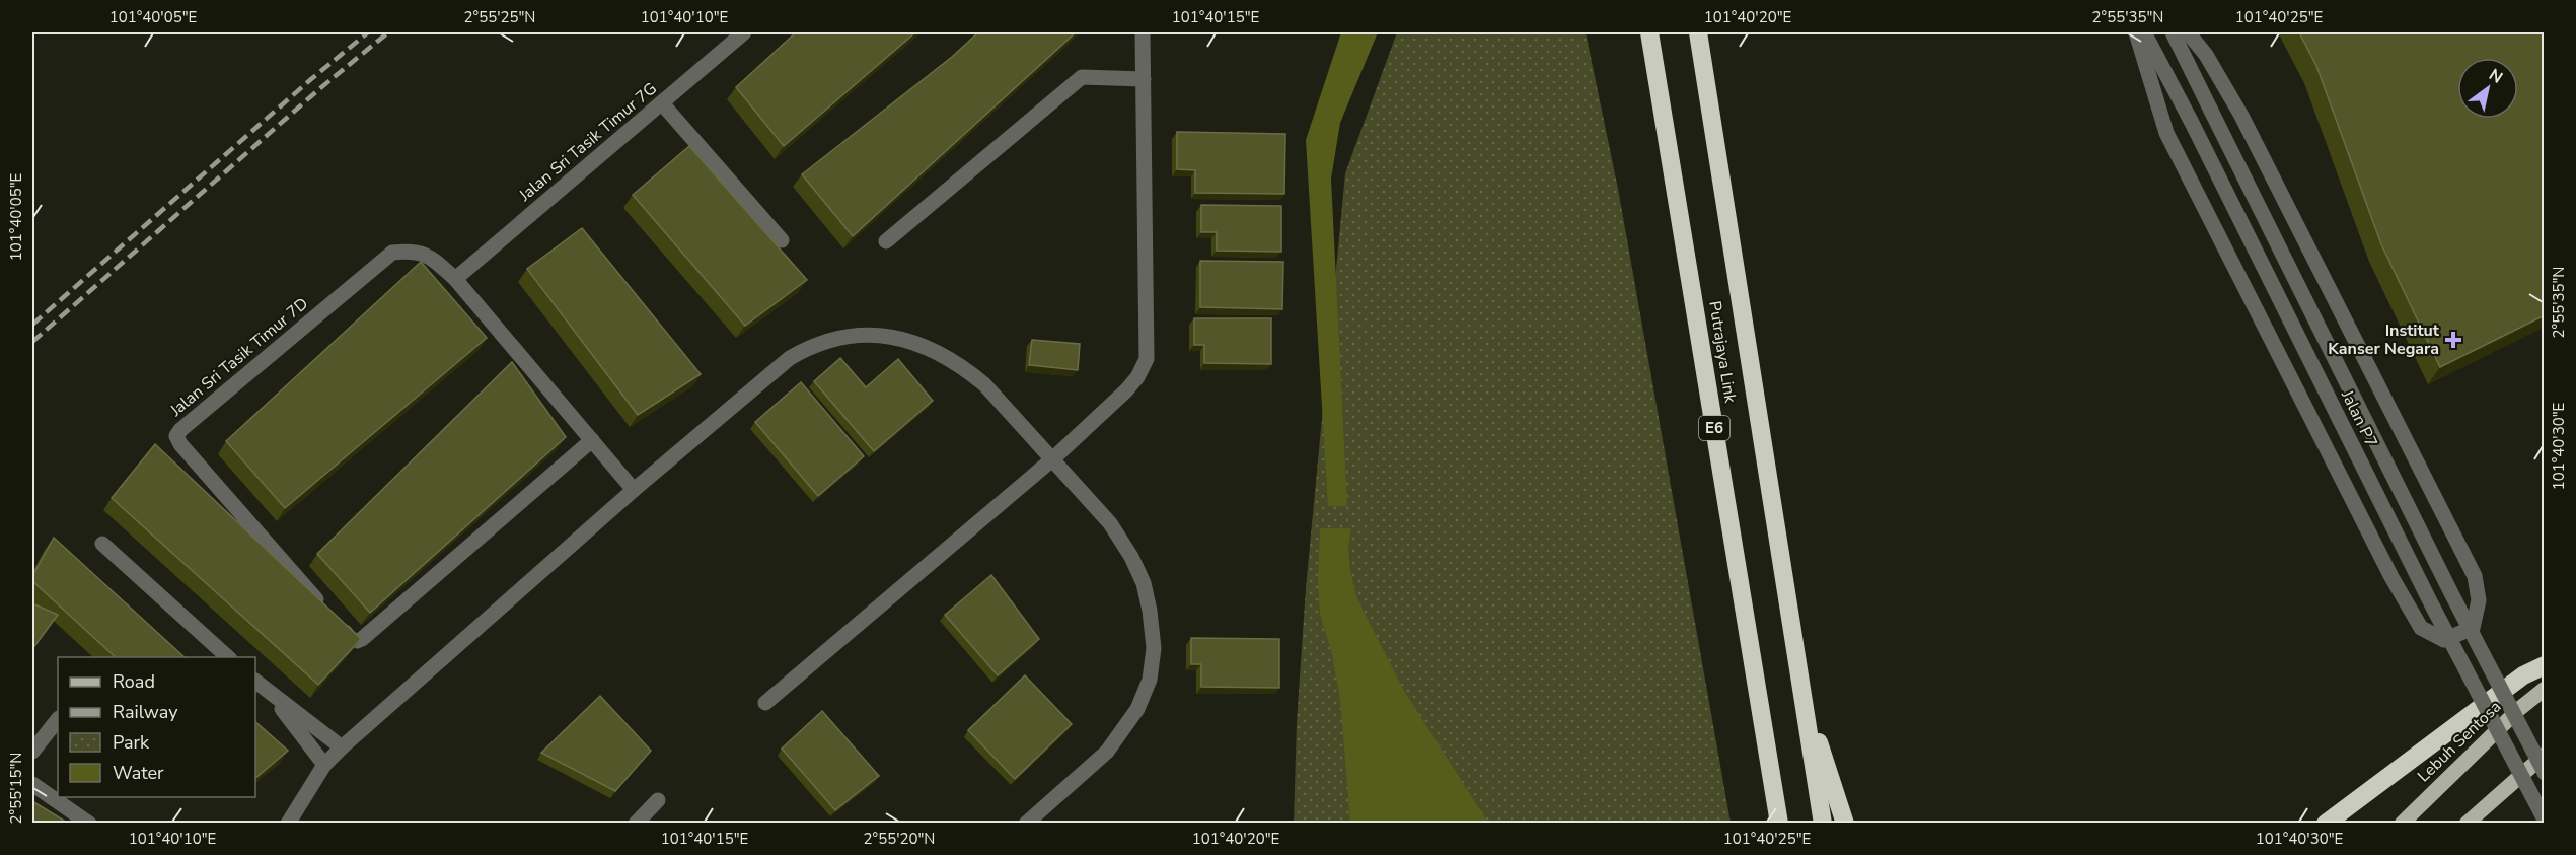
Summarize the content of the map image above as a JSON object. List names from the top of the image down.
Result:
{
  "streets": {
    "highway": ["Putrajaya Link", "E6"],
    "main road": ["Lebuh Sentosa"],
    "street": ["Jalan Sri Tasik Timur 7G", "Jalan Sri Tasik Timur 7D", "Jalan P7"]
  },
  "crossings": [
    ["Jalan Sri Tasik Timur 7G", "Jalan Sri Tasik Timur 7D"]
  ],
  "places": {
    "health": ["Institut Kanser Negara"]
  },
  "legend": [
    "Road",
    "Railway",
    "Park",
    "Water"
  ],
  "north": "top right",
  "coordinates": [
    "101°40'05\"E",
    "2°55'25\"N",
    "101°40'10\"E",
    "101°40'15\"E",
    "101°40'20\"E",
    "2°55'35\"N",
    "101°40'25\"E",
    "101°40'30\"E",
    "2°55'15\"N",
    "2°55'20\"N"
  ]
}
